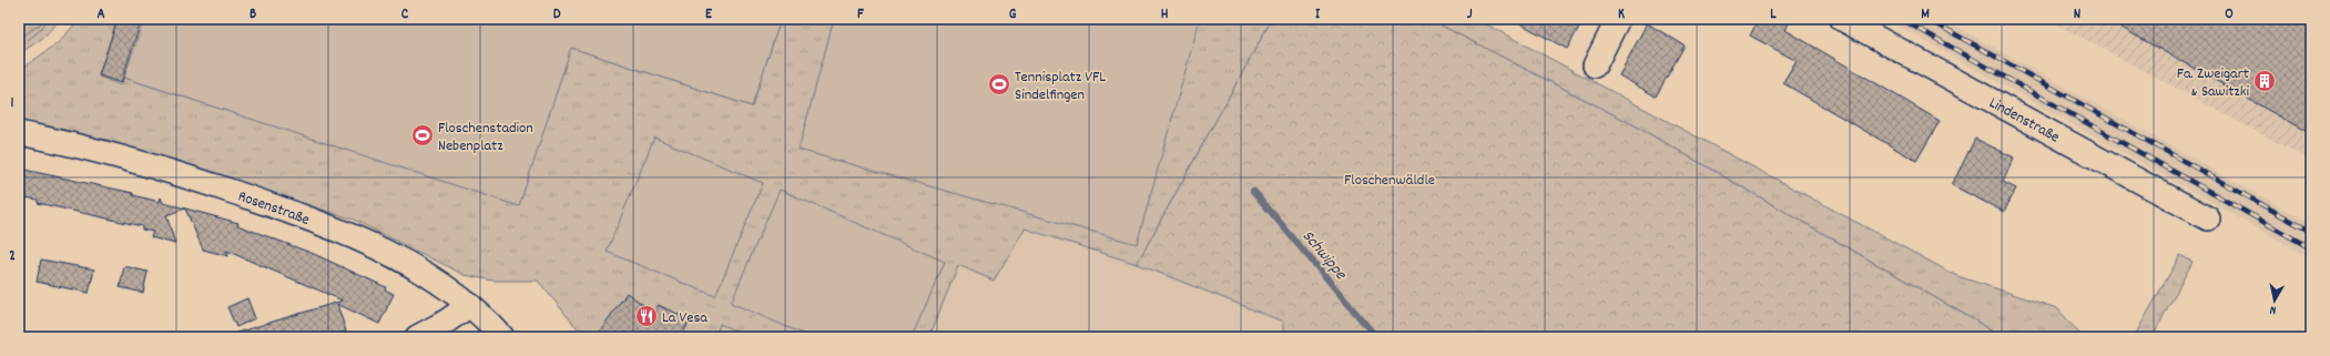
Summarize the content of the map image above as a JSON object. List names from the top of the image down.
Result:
{
  "streets": {
    "street": ["Lindenstraße", "Rosenstraße"]
  },
  "water": ["Schwippe"],
  "parks": ["Floschenwäldle"],
  "places": {
    "building": ["Fa. Zweigart & Sawitzki"],
    "sports": ["Tennisplatz VFL Sindelfingen", "Floschenstadion Nebenplatz"],
    "restaurant": ["La Vesa"]
  },
  "north": "bottom",
  "grid": {
    "columns": [
      "A",
      "B",
      "C",
      "D",
      "E",
      "F",
      "G",
      "H",
      "I",
      "J",
      "K",
      "L",
      "M",
      "N",
      "O"
    ],
    "rows": ["1", "2"]
  }
}
